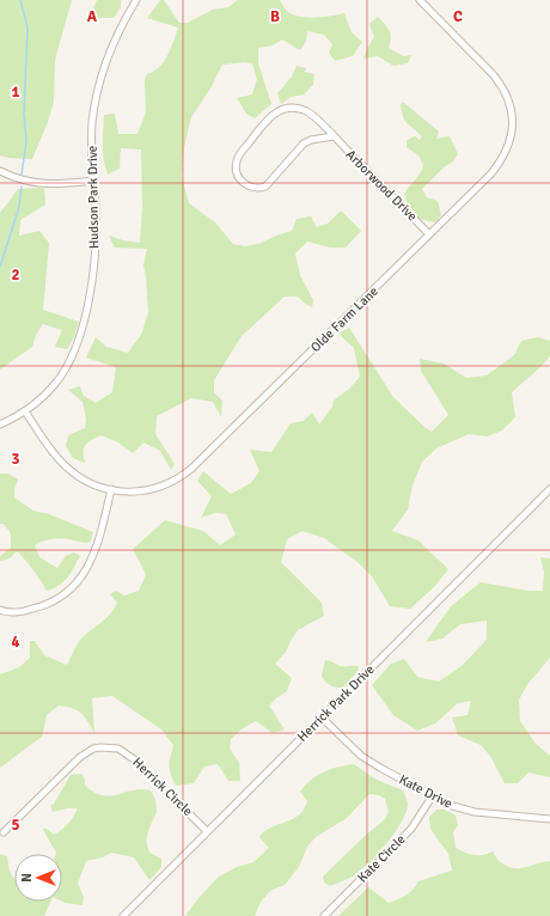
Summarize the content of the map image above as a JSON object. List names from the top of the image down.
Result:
{
  "streets": {
    "street": [
      "Arborwood Drive",
      "Hudson Park Drive",
      "Olde Farm Lane",
      "Herrick Park Drive",
      "Herrick Circle",
      "Kate Drive",
      "Kate Circle"
    ]
  },
  "crossings": [
    ["Arborwood Drive", "Olde Farm Lane"],
    ["Hudson Park Drive", "Olde Farm Lane"],
    ["Herrick Park Drive", "Herrick Circle"],
    ["Herrick Park Drive", "Kate Drive"],
    ["Kate Drive", "Kate Circle"]
  ],
  "north": "left",
  "grid": {
    "columns": ["A", "B", "C"],
    "rows": [
      "1",
      "2",
      "3",
      "4",
      "5"
    ]
  }
}
